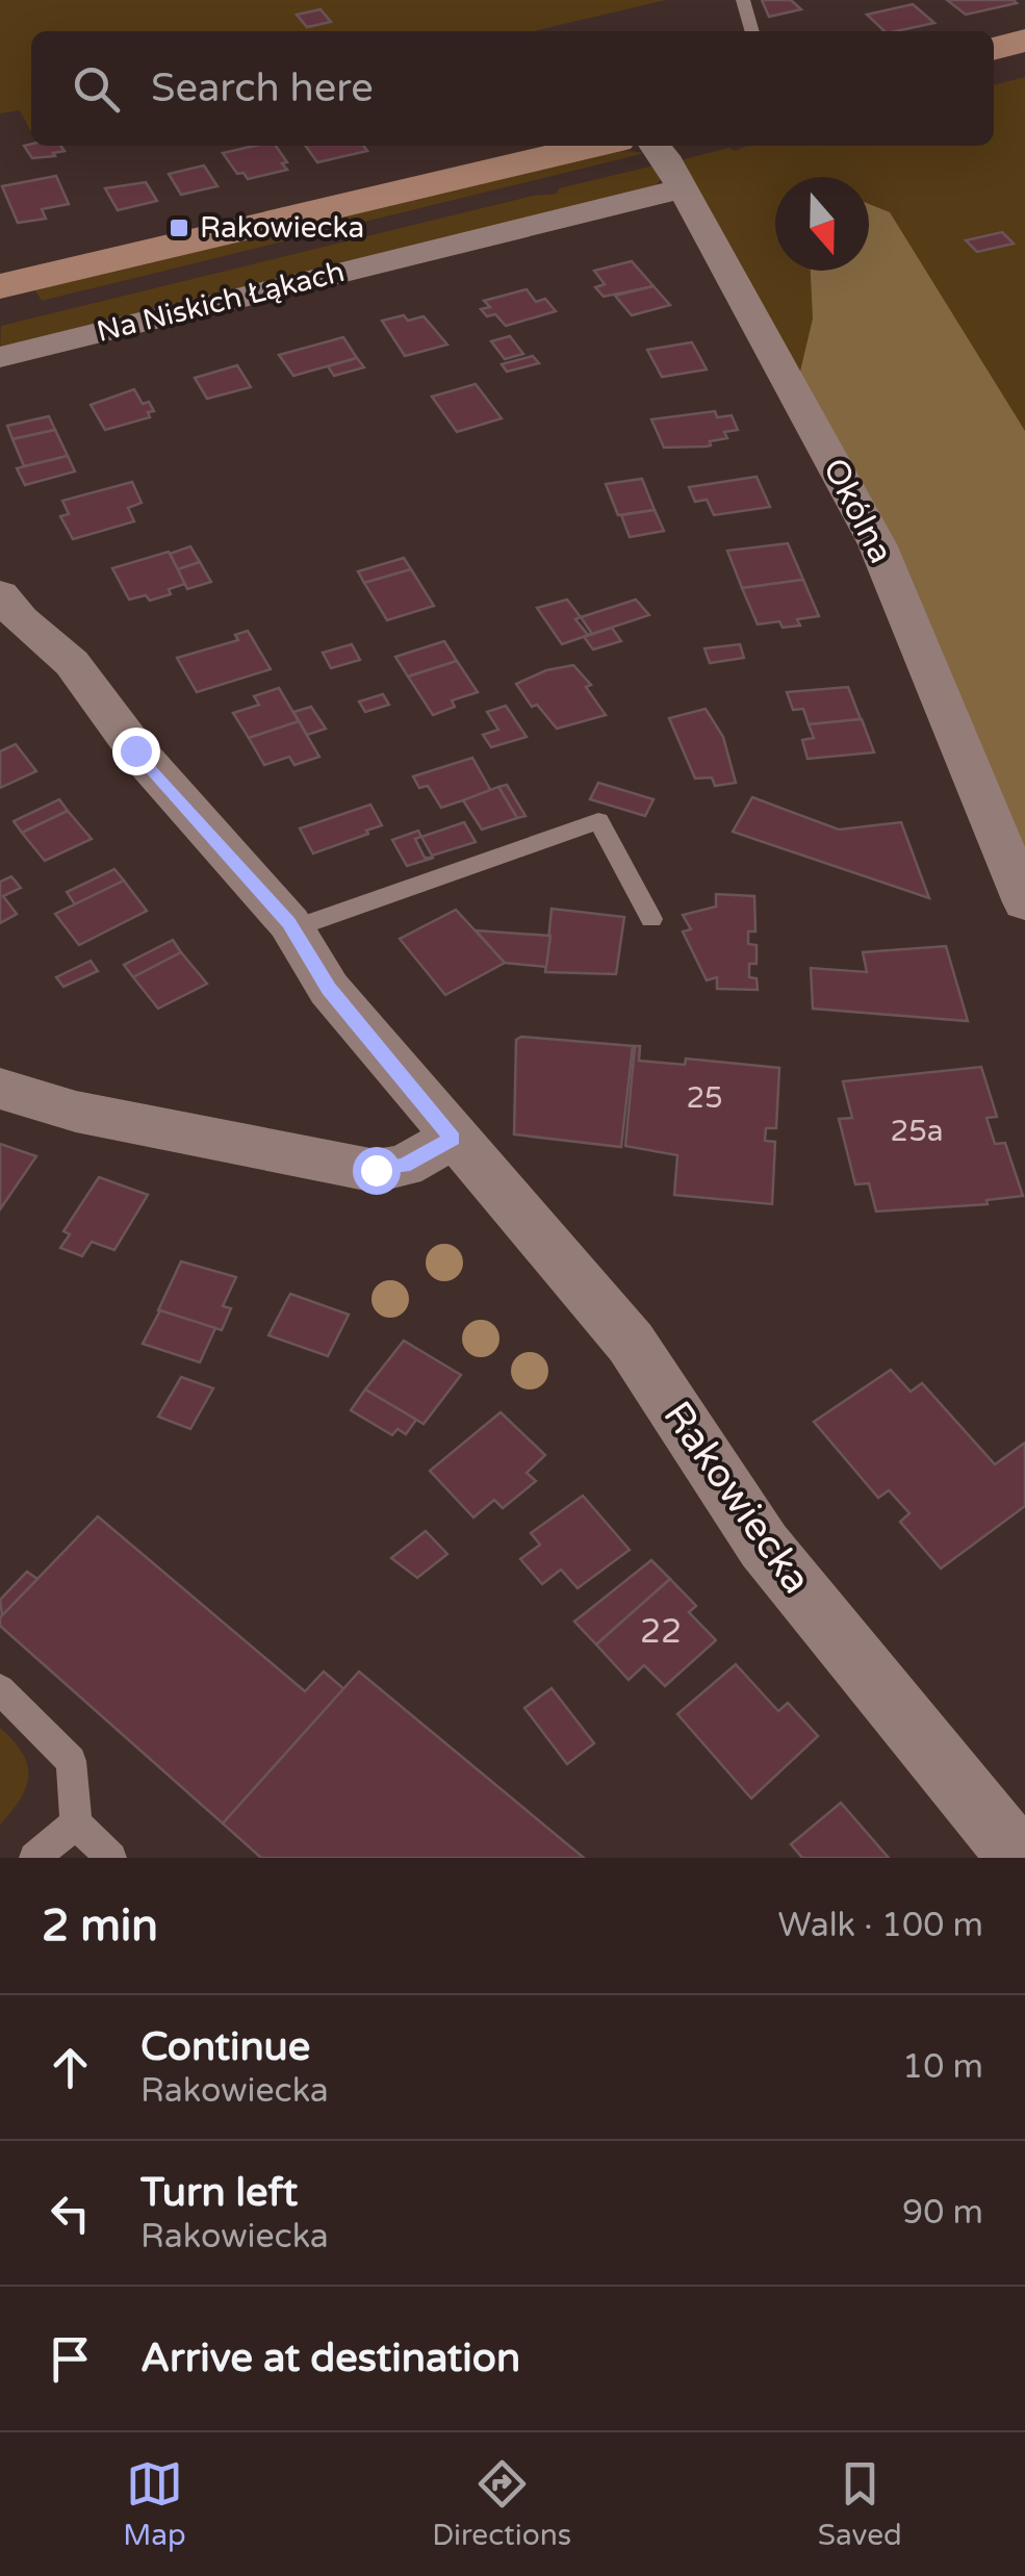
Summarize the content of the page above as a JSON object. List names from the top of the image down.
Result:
{
  "streets": {
    "street": ["Na Niskich Łąkach", "Okólna", "Rakowiecka"]
  },
  "crossings": [
    ["Na Niskich Łąkach", "Okólna"]
  ],
  "places": {
    "transit": ["Rakowiecka"]
  },
  "house_numbers": ["25", "25a", "22"],
  "north": "bottom",
  "page": {
    "search": "Search here",
    "heading": ["2 min", "Walk · 100 m"],
    "list": [
      ["Continue", "Rakowiecka", "10 m"],
      ["Turn left", "Rakowiecka", "90 m"],
      "Arrive at destination"
    ],
    "nav": ["Map", "Directions", "Saved"]
  }
}
